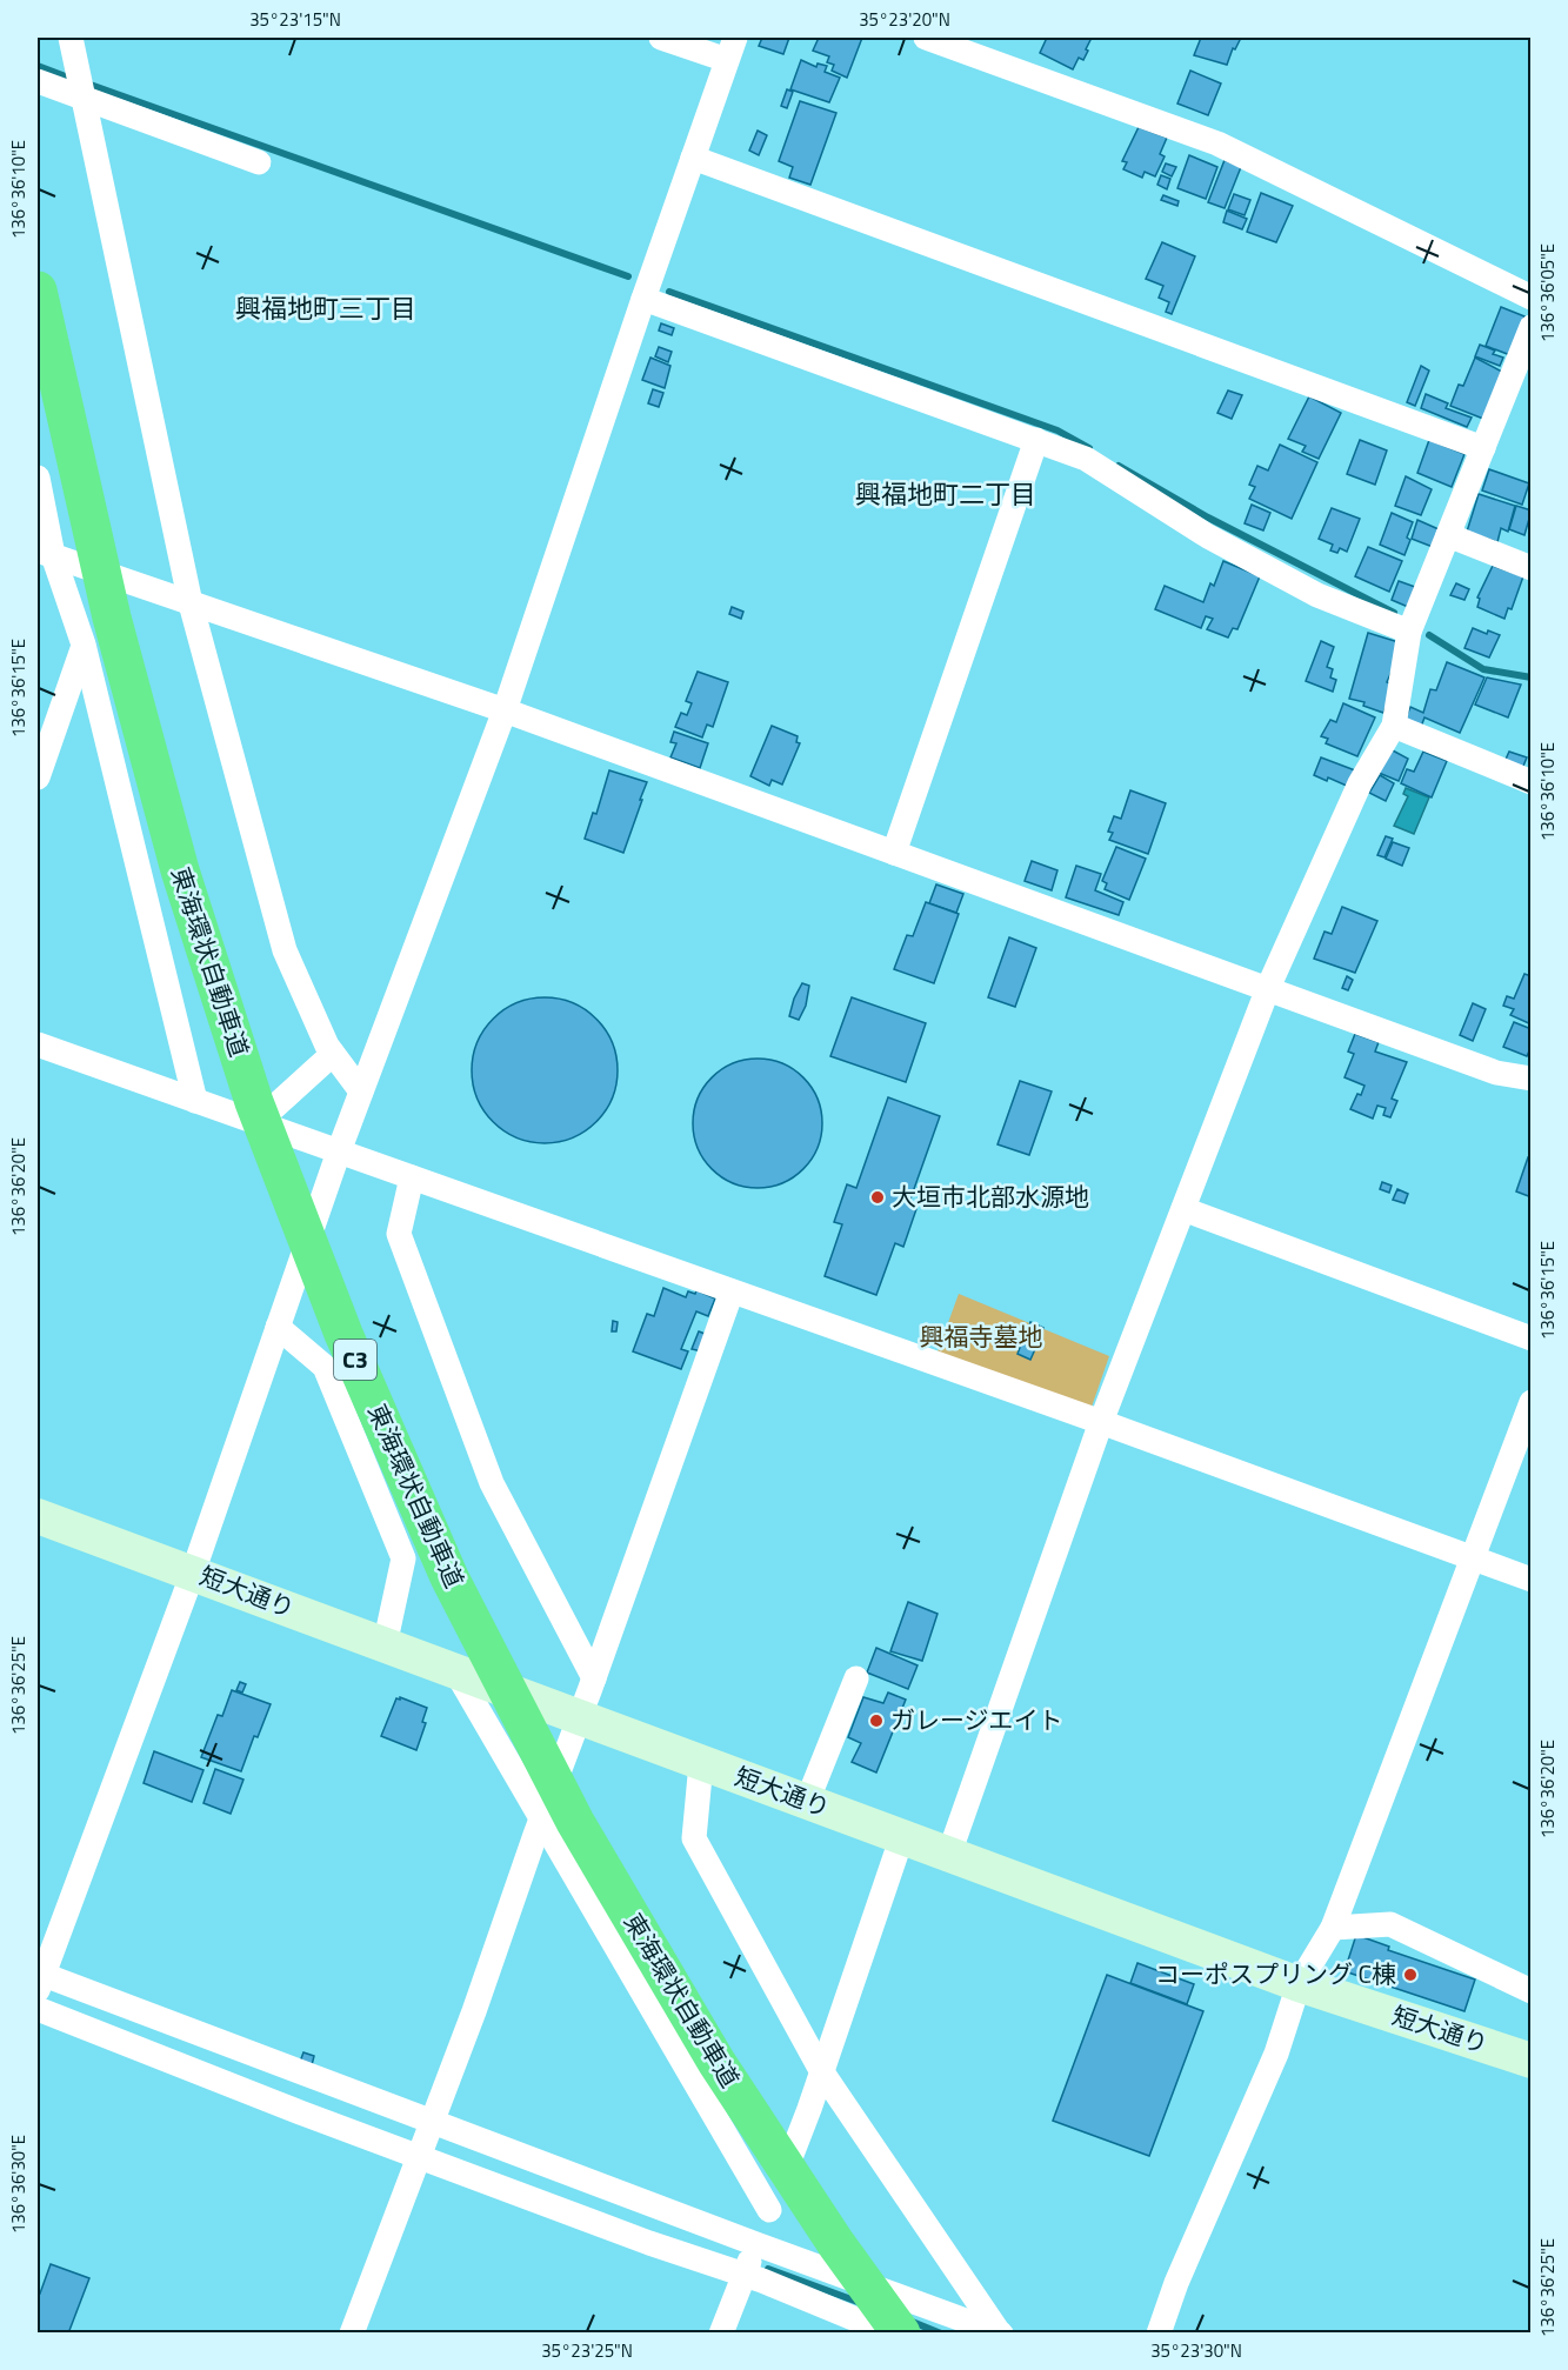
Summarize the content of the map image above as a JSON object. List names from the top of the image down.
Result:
{
  "streets": {
    "highway": ["東海環状自動車道", "C3"],
    "street": ["短大通り"]
  },
  "districts": ["興福地町三丁目", "興福地町二丁目"],
  "parks": ["興福寺墓地"],
  "places": ["大垣市北部水源地", "ガレージエイト", "コーポスプリング C棟"],
  "coordinates": [
    "35°23'15\"N",
    "35°23'20\"N",
    "136°36'10\"E",
    "136°36'05\"E",
    "136°36'15\"E",
    "136°36'20\"E",
    "136°36'25\"E",
    "136°36'30\"E",
    "35°23'25\"N",
    "35°23'30\"N"
  ]
}
